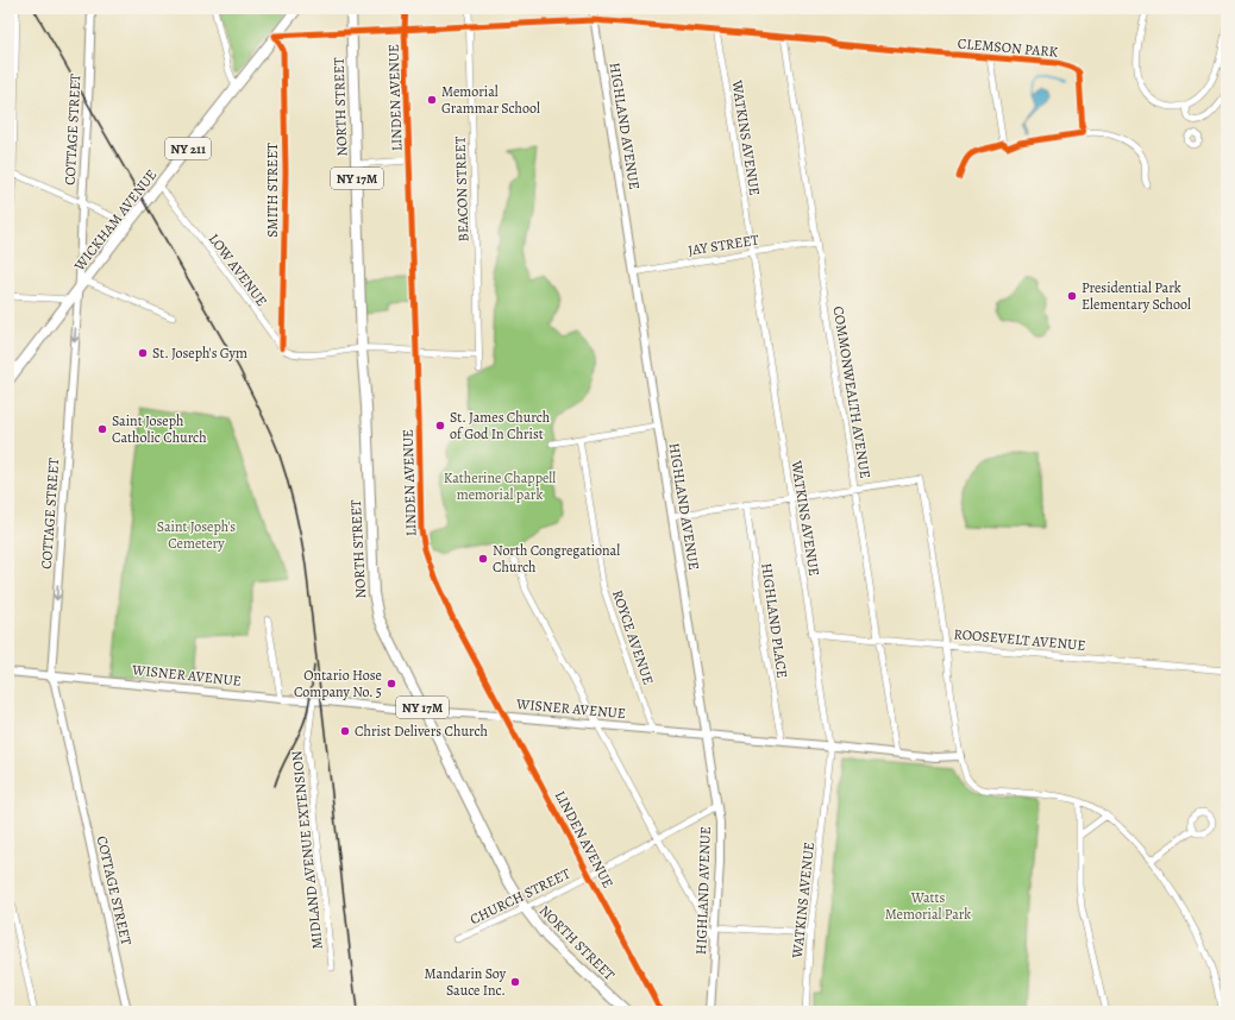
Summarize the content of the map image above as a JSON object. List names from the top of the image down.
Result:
{
  "streets": {
    "main road": [
      "NORTH STREET",
      "NY 211",
      "NY 17M",
      "WICKHAM AVENUE"
    ],
    "street": [
      "CLEMSON PARK",
      "LINDEN AVENUE",
      "HIGHLAND AVENUE",
      "COTTAGE STREET",
      "WATKINS AVENUE",
      "BEACON STREET",
      "SMITH STREET",
      "JAY STREET",
      "LOW AVENUE",
      "COMMONWEALTH AVENUE",
      "HIGHLAND PLACE",
      "ROYCE AVENUE",
      "ROOSEVELT AVENUE",
      "WISNER AVENUE",
      "MIDLAND AVENUE EXTENSION",
      "CHURCH STREET"
    ]
  },
  "crossings": [
    ["CLEMSON PARK", "LINDEN AVENUE"],
    ["CLEMSON PARK", "NORTH STREET"],
    ["CLEMSON PARK", "HIGHLAND AVENUE"],
    ["CLEMSON PARK", "WATKINS AVENUE"],
    ["CLEMSON PARK", "BEACON STREET"],
    ["CLEMSON PARK", "SMITH STREET"],
    ["CLEMSON PARK", "WICKHAM AVENUE"],
    ["CLEMSON PARK", "COMMONWEALTH AVENUE"],
    ["LINDEN AVENUE", "WISNER AVENUE"],
    ["LINDEN AVENUE", "CHURCH STREET"],
    ["NORTH STREET", "WISNER AVENUE"],
    ["NORTH STREET", "CHURCH STREET"],
    ["HIGHLAND AVENUE", "JAY STREET"],
    ["HIGHLAND AVENUE", "WISNER AVENUE"],
    ["HIGHLAND AVENUE", "CHURCH STREET"],
    ["COTTAGE STREET", "WICKHAM AVENUE"],
    ["COTTAGE STREET", "WISNER AVENUE"],
    ["WATKINS AVENUE", "JAY STREET"],
    ["WATKINS AVENUE", "ROOSEVELT AVENUE"],
    ["WATKINS AVENUE", "WISNER AVENUE"],
    ["SMITH STREET", "WICKHAM AVENUE"],
    ["SMITH STREET", "LOW AVENUE"],
    ["WICKHAM AVENUE", "LOW AVENUE"],
    ["JAY STREET", "COMMONWEALTH AVENUE"],
    ["COMMONWEALTH AVENUE", "ROOSEVELT AVENUE"],
    ["COMMONWEALTH AVENUE", "WISNER AVENUE"],
    ["HIGHLAND PLACE", "WISNER AVENUE"],
    ["ROYCE AVENUE", "WISNER AVENUE"],
    ["WISNER AVENUE", "MIDLAND AVENUE EXTENSION"]
  ],
  "one_way": ["COTTAGE STREET"],
  "parks": ["Katherine Chappell memorial park", "Saint Joseph's Cemetery", "Watts Memorial Park"],
  "places": [
    "Memorial Grammar School",
    "Presidential Park Elementary School",
    "St. Joseph's Gym",
    "St. James Church of God In Christ",
    "Saint Joseph Catholic Church",
    "North Congregational Church",
    "Ontario Hose Company No. 5",
    "Christ Delivers Church",
    "Mandarin Soy Sauce Inc."
  ]
}
